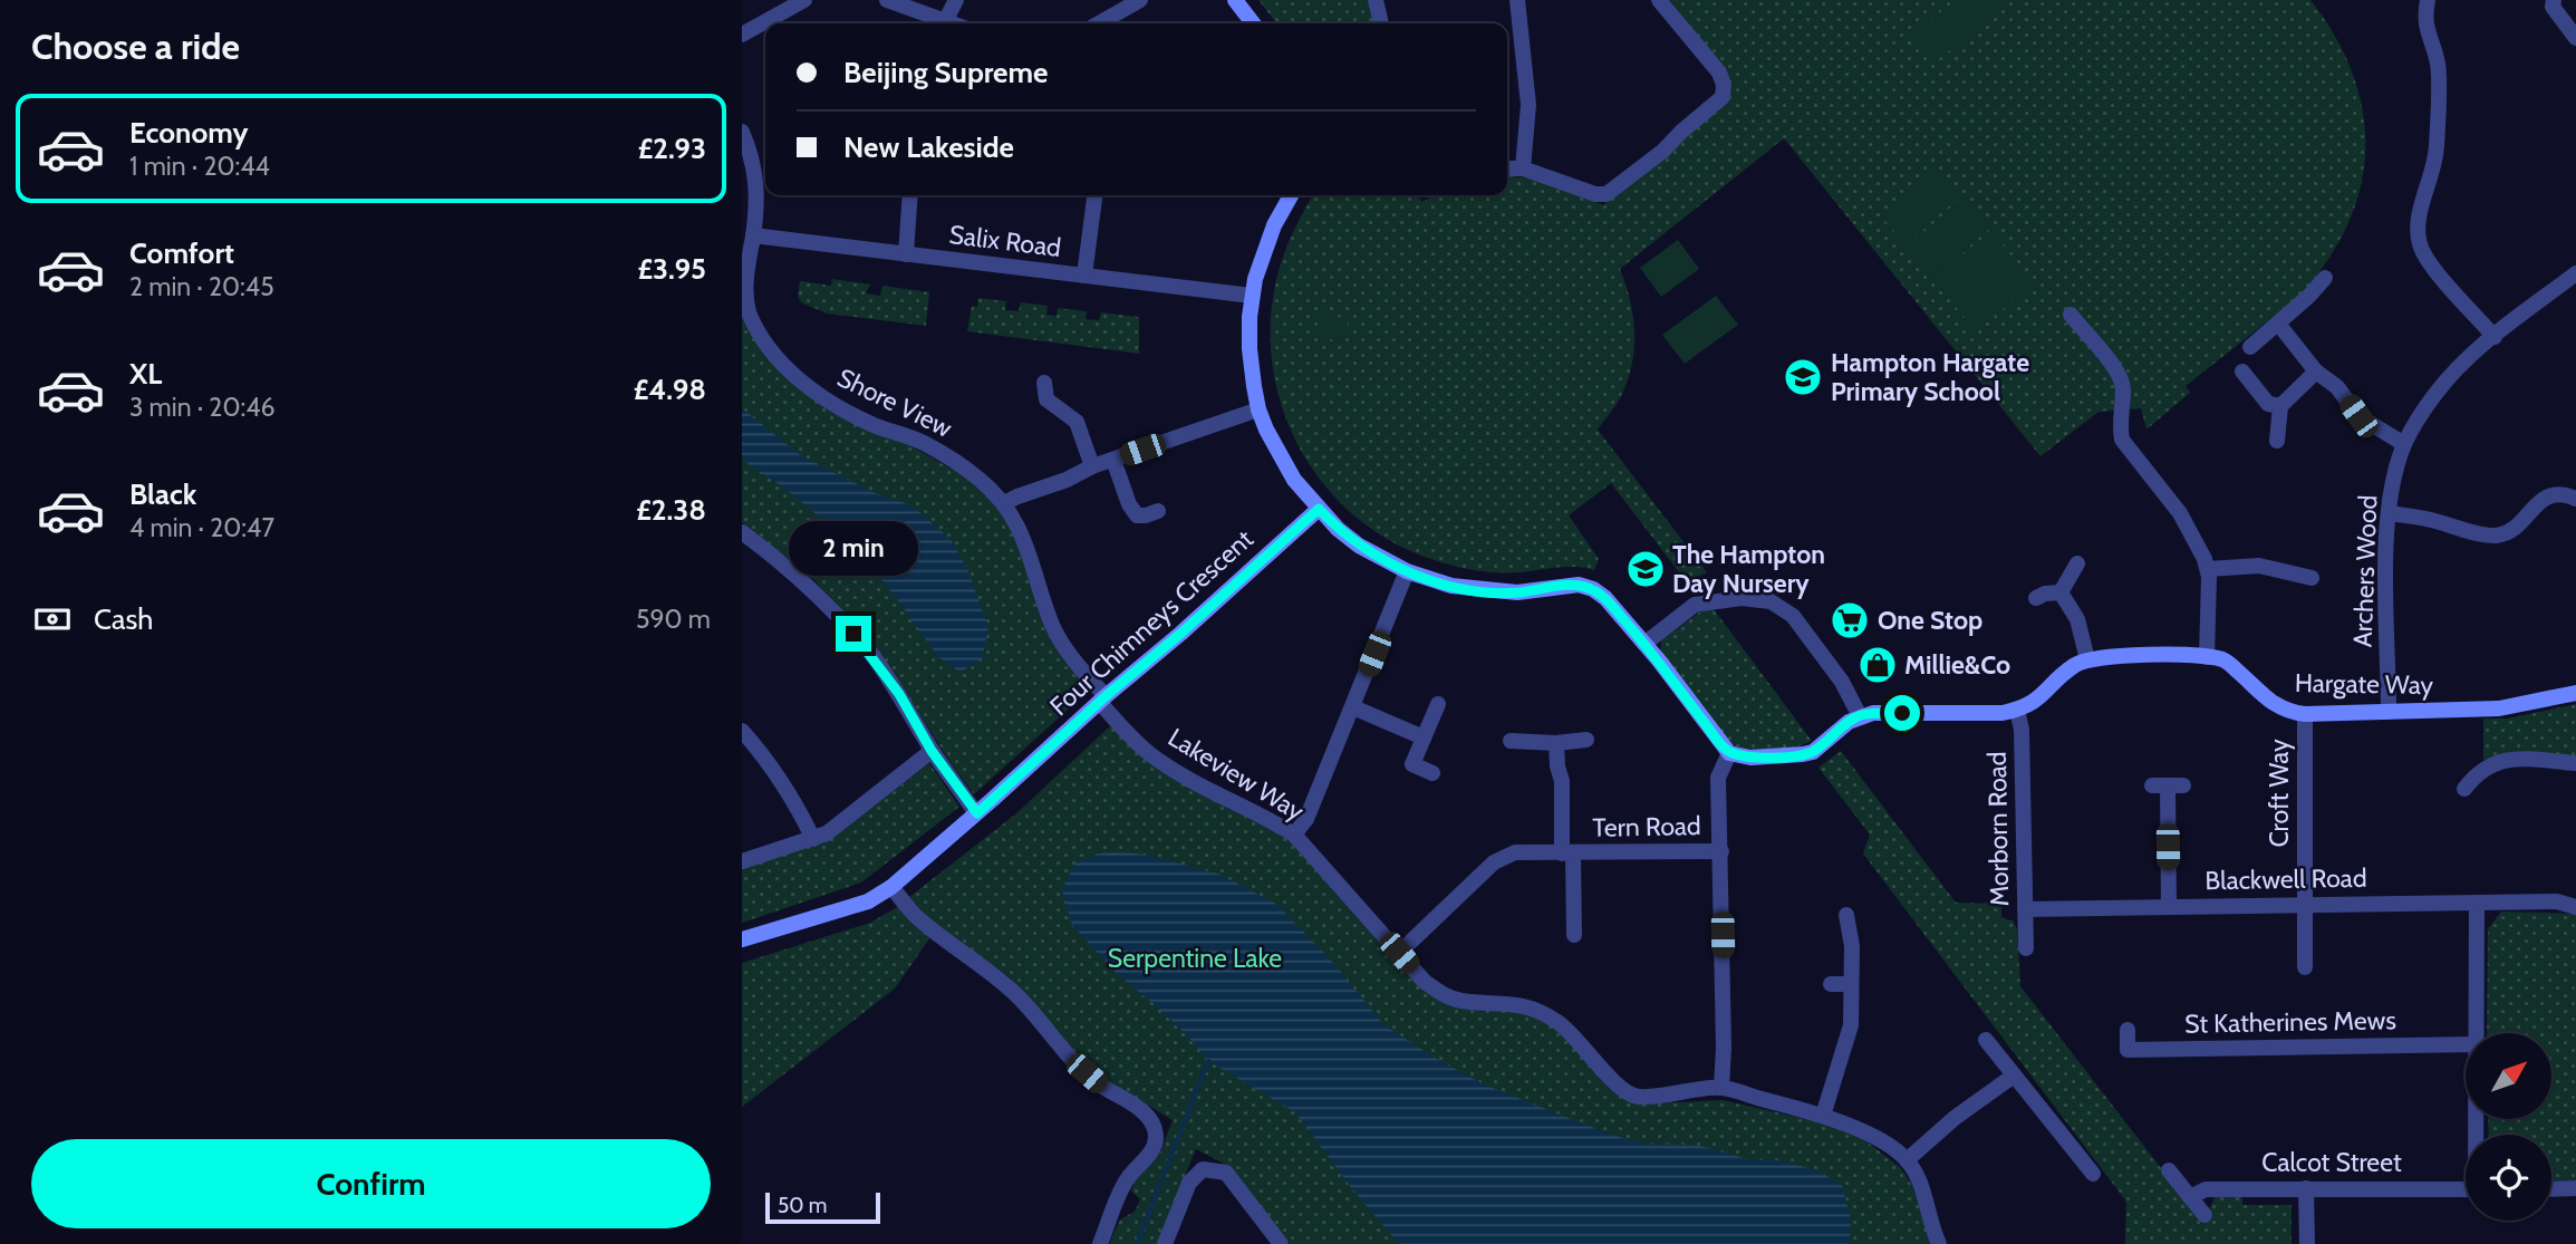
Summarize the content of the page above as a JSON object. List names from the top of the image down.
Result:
{
  "streets": {
    "street": [
      "Salix Road",
      "Shore View",
      "Archers Wood",
      "Four Chimneys Crescent",
      "Hargate Way",
      "Lakeview Way",
      "Croft Way",
      "Tern Road",
      "Morborn Road",
      "Blackwell Road",
      "St Katherines Mews",
      "Calcot Street"
    ]
  },
  "crossings": [
    ["Salix Road", "Shore View"],
    ["Shore View", "Four Chimneys Crescent"],
    ["Shore View", "Lakeview Way"],
    ["Archers Wood", "Hargate Way"],
    ["Four Chimneys Crescent", "Lakeview Way"],
    ["Hargate Way", "Croft Way"],
    ["Lakeview Way", "Tern Road"],
    ["Croft Way", "Blackwell Road"],
    ["Morborn Road", "Blackwell Road"]
  ],
  "parks": ["Serpentine Lake"],
  "places": {
    "school or university": ["Hampton Hargate Primary School", "The Hampton Day Nursery"],
    "supermarket": ["One Stop"],
    "shop": ["Millie&Co"]
  },
  "scale_bar": "50 m",
  "north": "top right",
  "page": {
    "heading": "Choose a ride",
    "banner": ["Beijing Supreme", "New Lakeside"],
    "list": [
      {
        "name": "Economy",
        "note": "1 min · 20:44",
        "value": "£2.93"
      },
      {
        "name": "Comfort",
        "note": "2 min · 20:45",
        "value": "£3.95"
      },
      {
        "name": "XL",
        "note": "3 min · 20:46",
        "value": "£4.98"
      },
      {
        "name": "Black",
        "note": "4 min · 20:47",
        "value": "£2.38"
      }
    ],
    "bubble": "2 min",
    "pay": ["Cash", "590 m"],
    "buttons": "Confirm",
    "scale": "50 m"
  }
}
